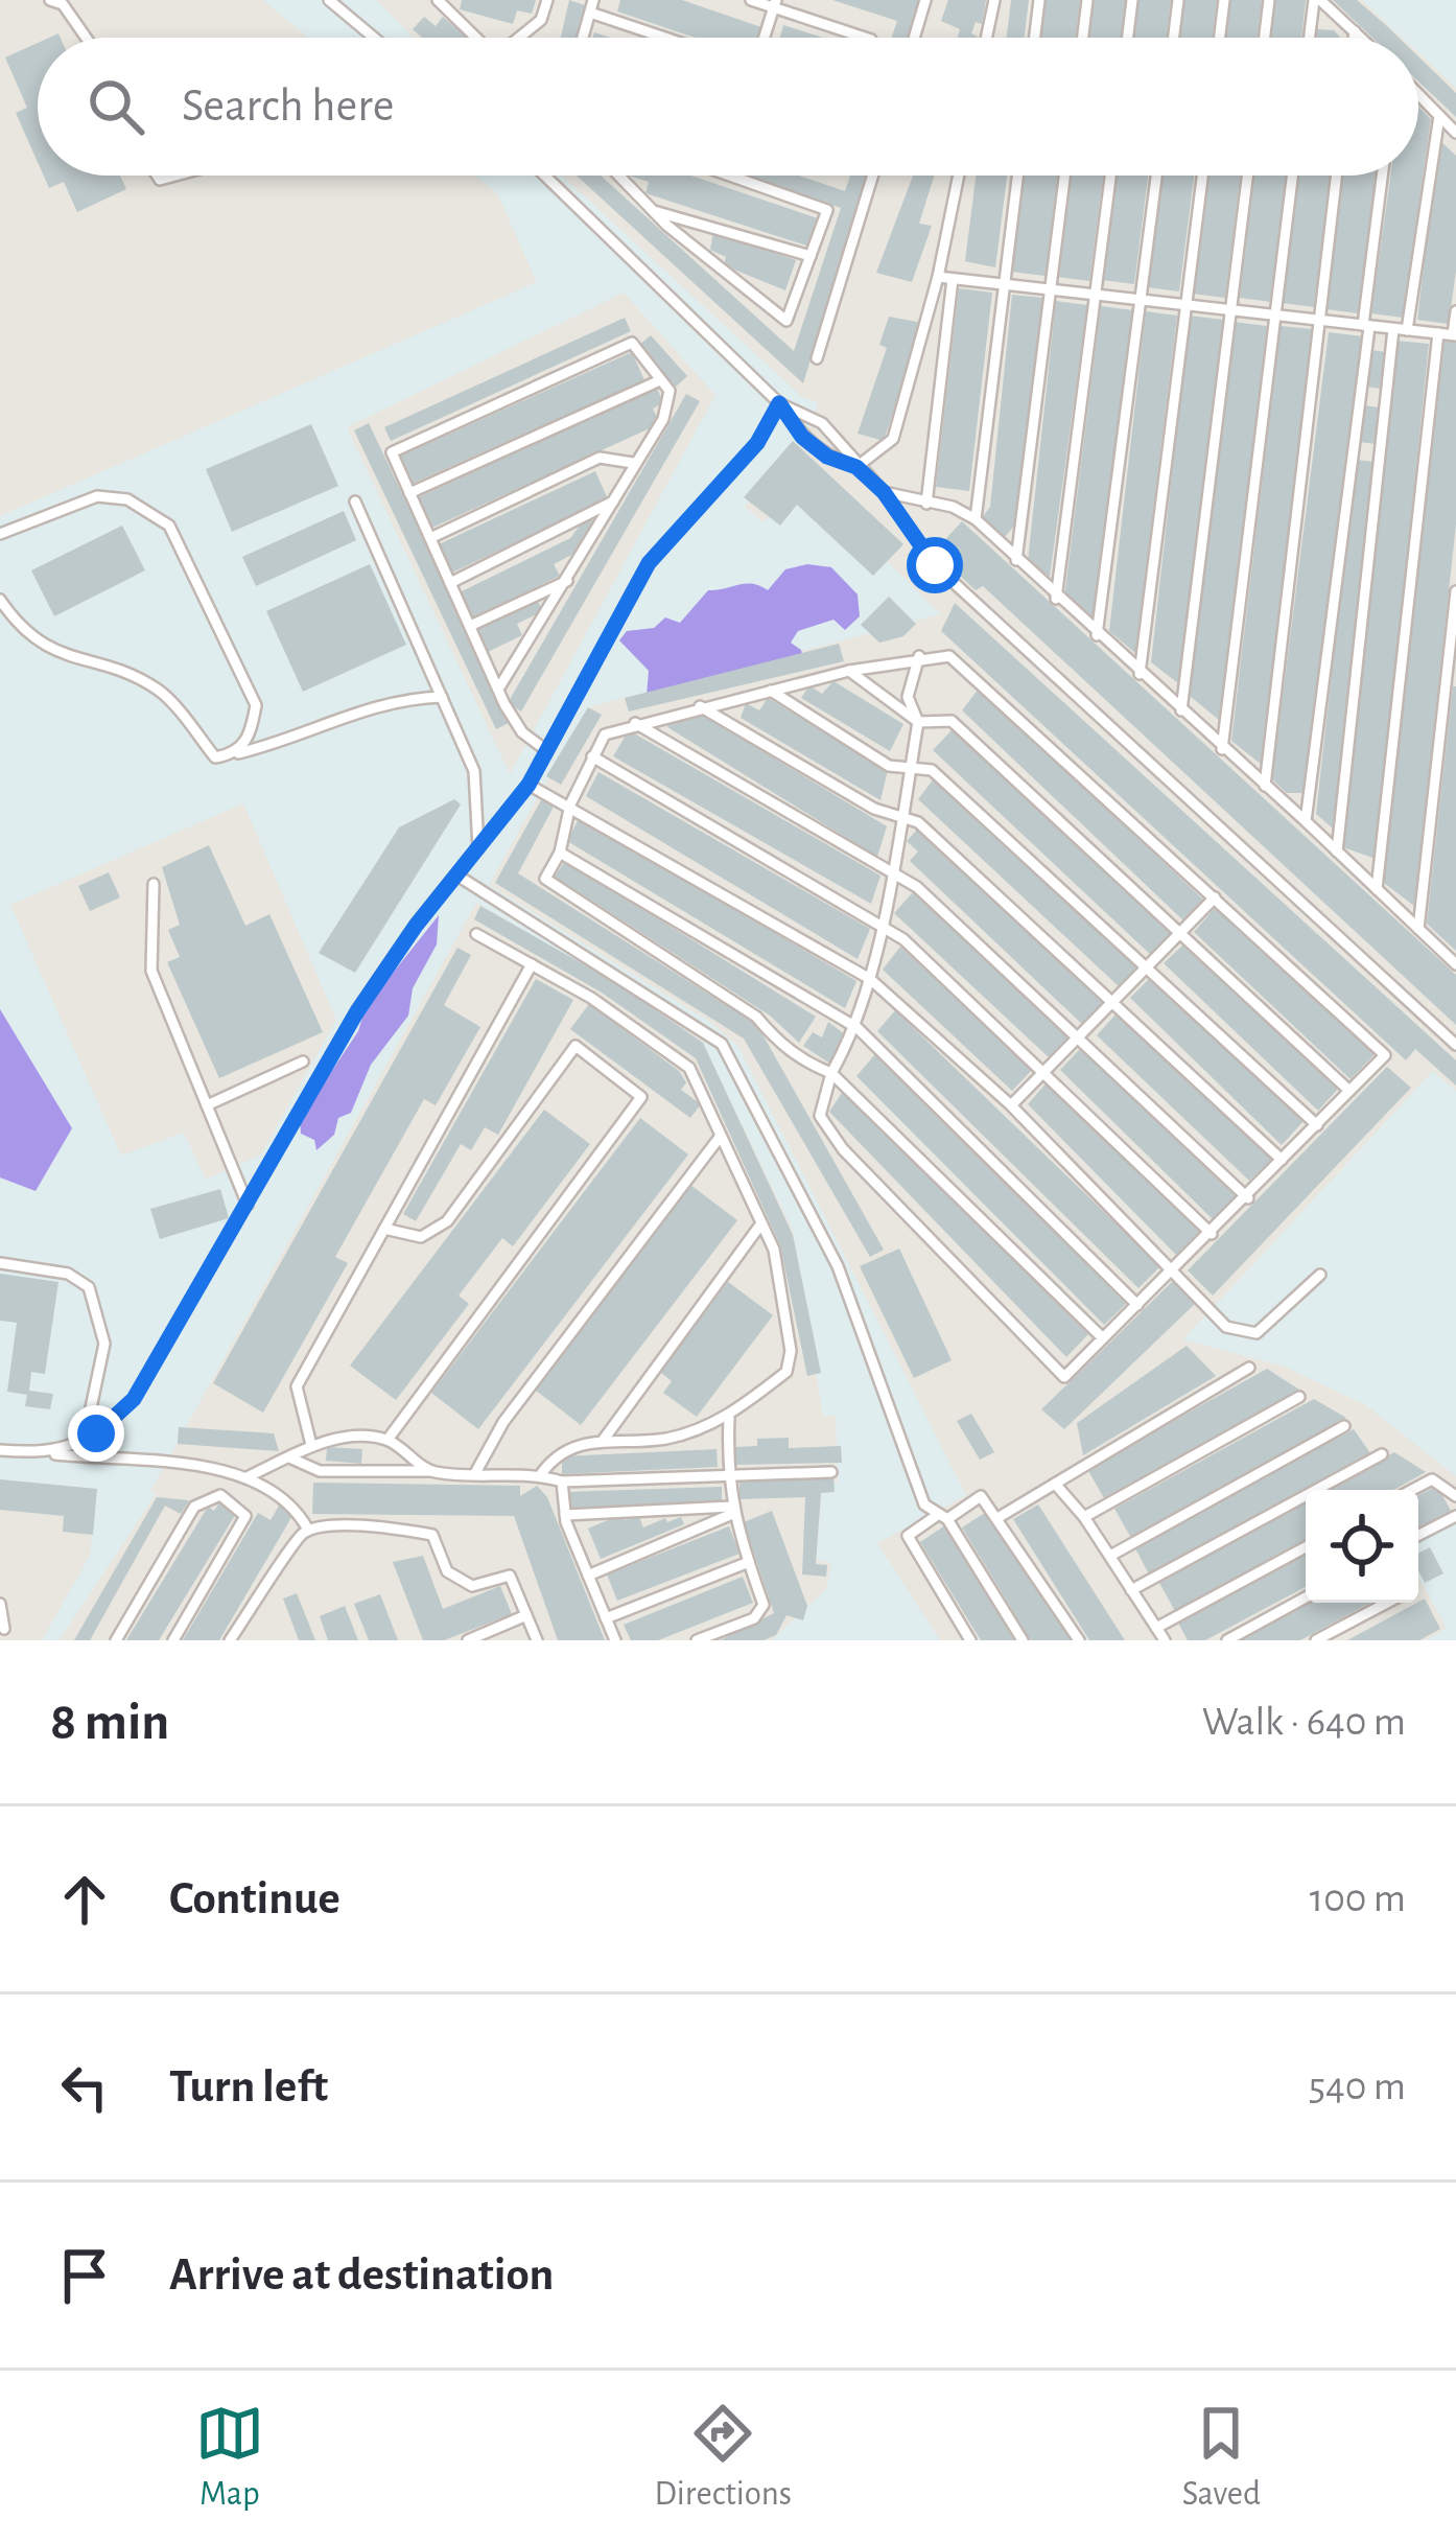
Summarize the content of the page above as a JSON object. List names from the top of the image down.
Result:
{
  "page": {
    "search": "Search here",
    "heading": ["8 min", "Walk · 640 m"],
    "list": [
      ["Continue", "100 m"],
      ["Turn left", "540 m"],
      "Arrive at destination"
    ],
    "nav": ["Map", "Directions", "Saved"]
  }
}
